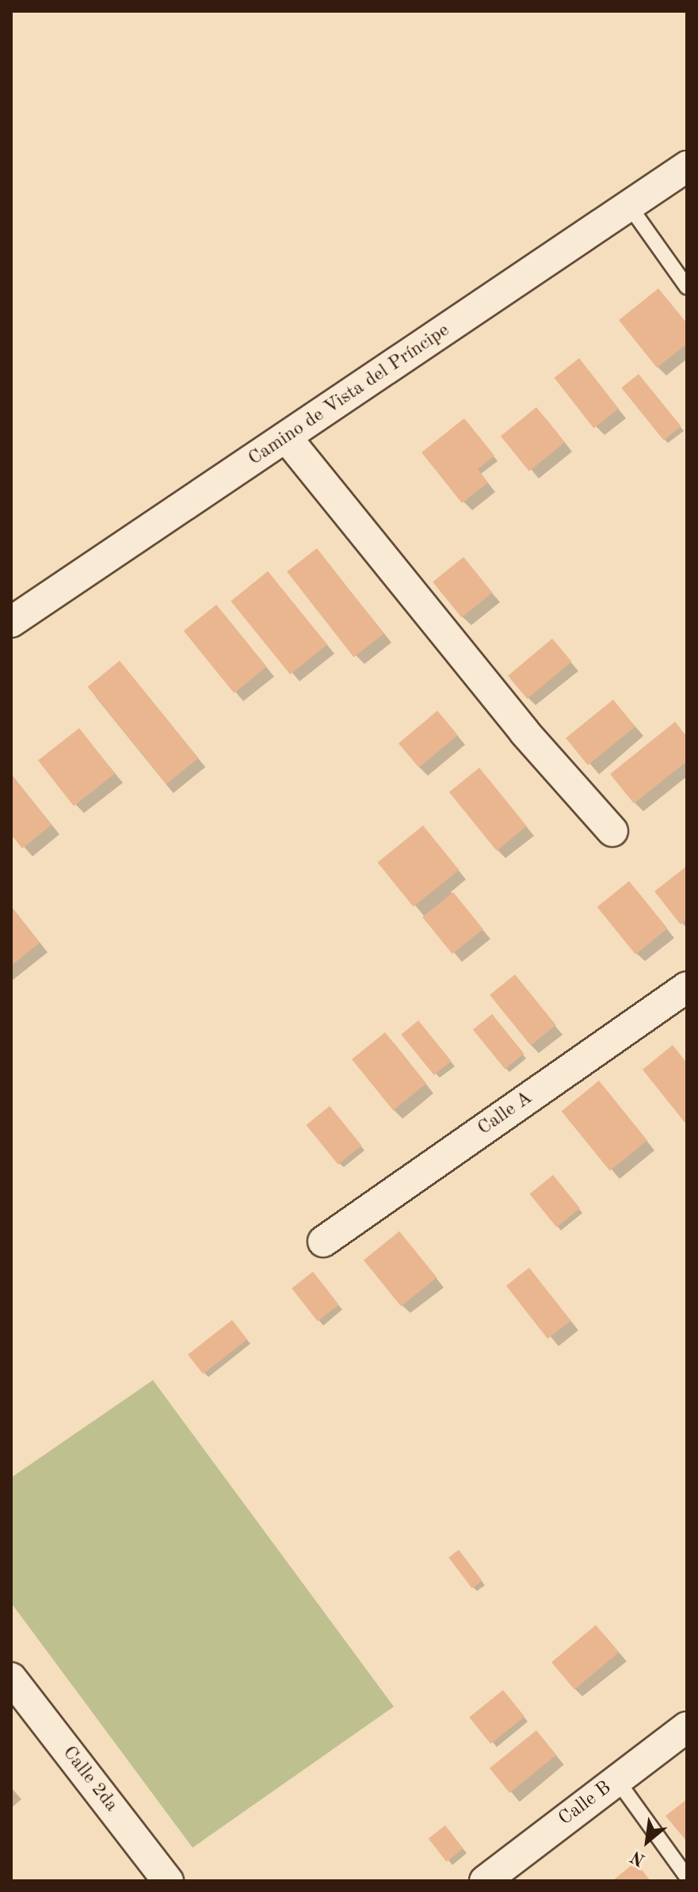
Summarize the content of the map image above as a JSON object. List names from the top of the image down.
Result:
{
  "streets": {
    "street": [
      "Camino de Vista del Príncipe",
      "Calle A",
      "Calle 2da",
      "Calle B"
    ]
  },
  "north": "bottom left"
}
